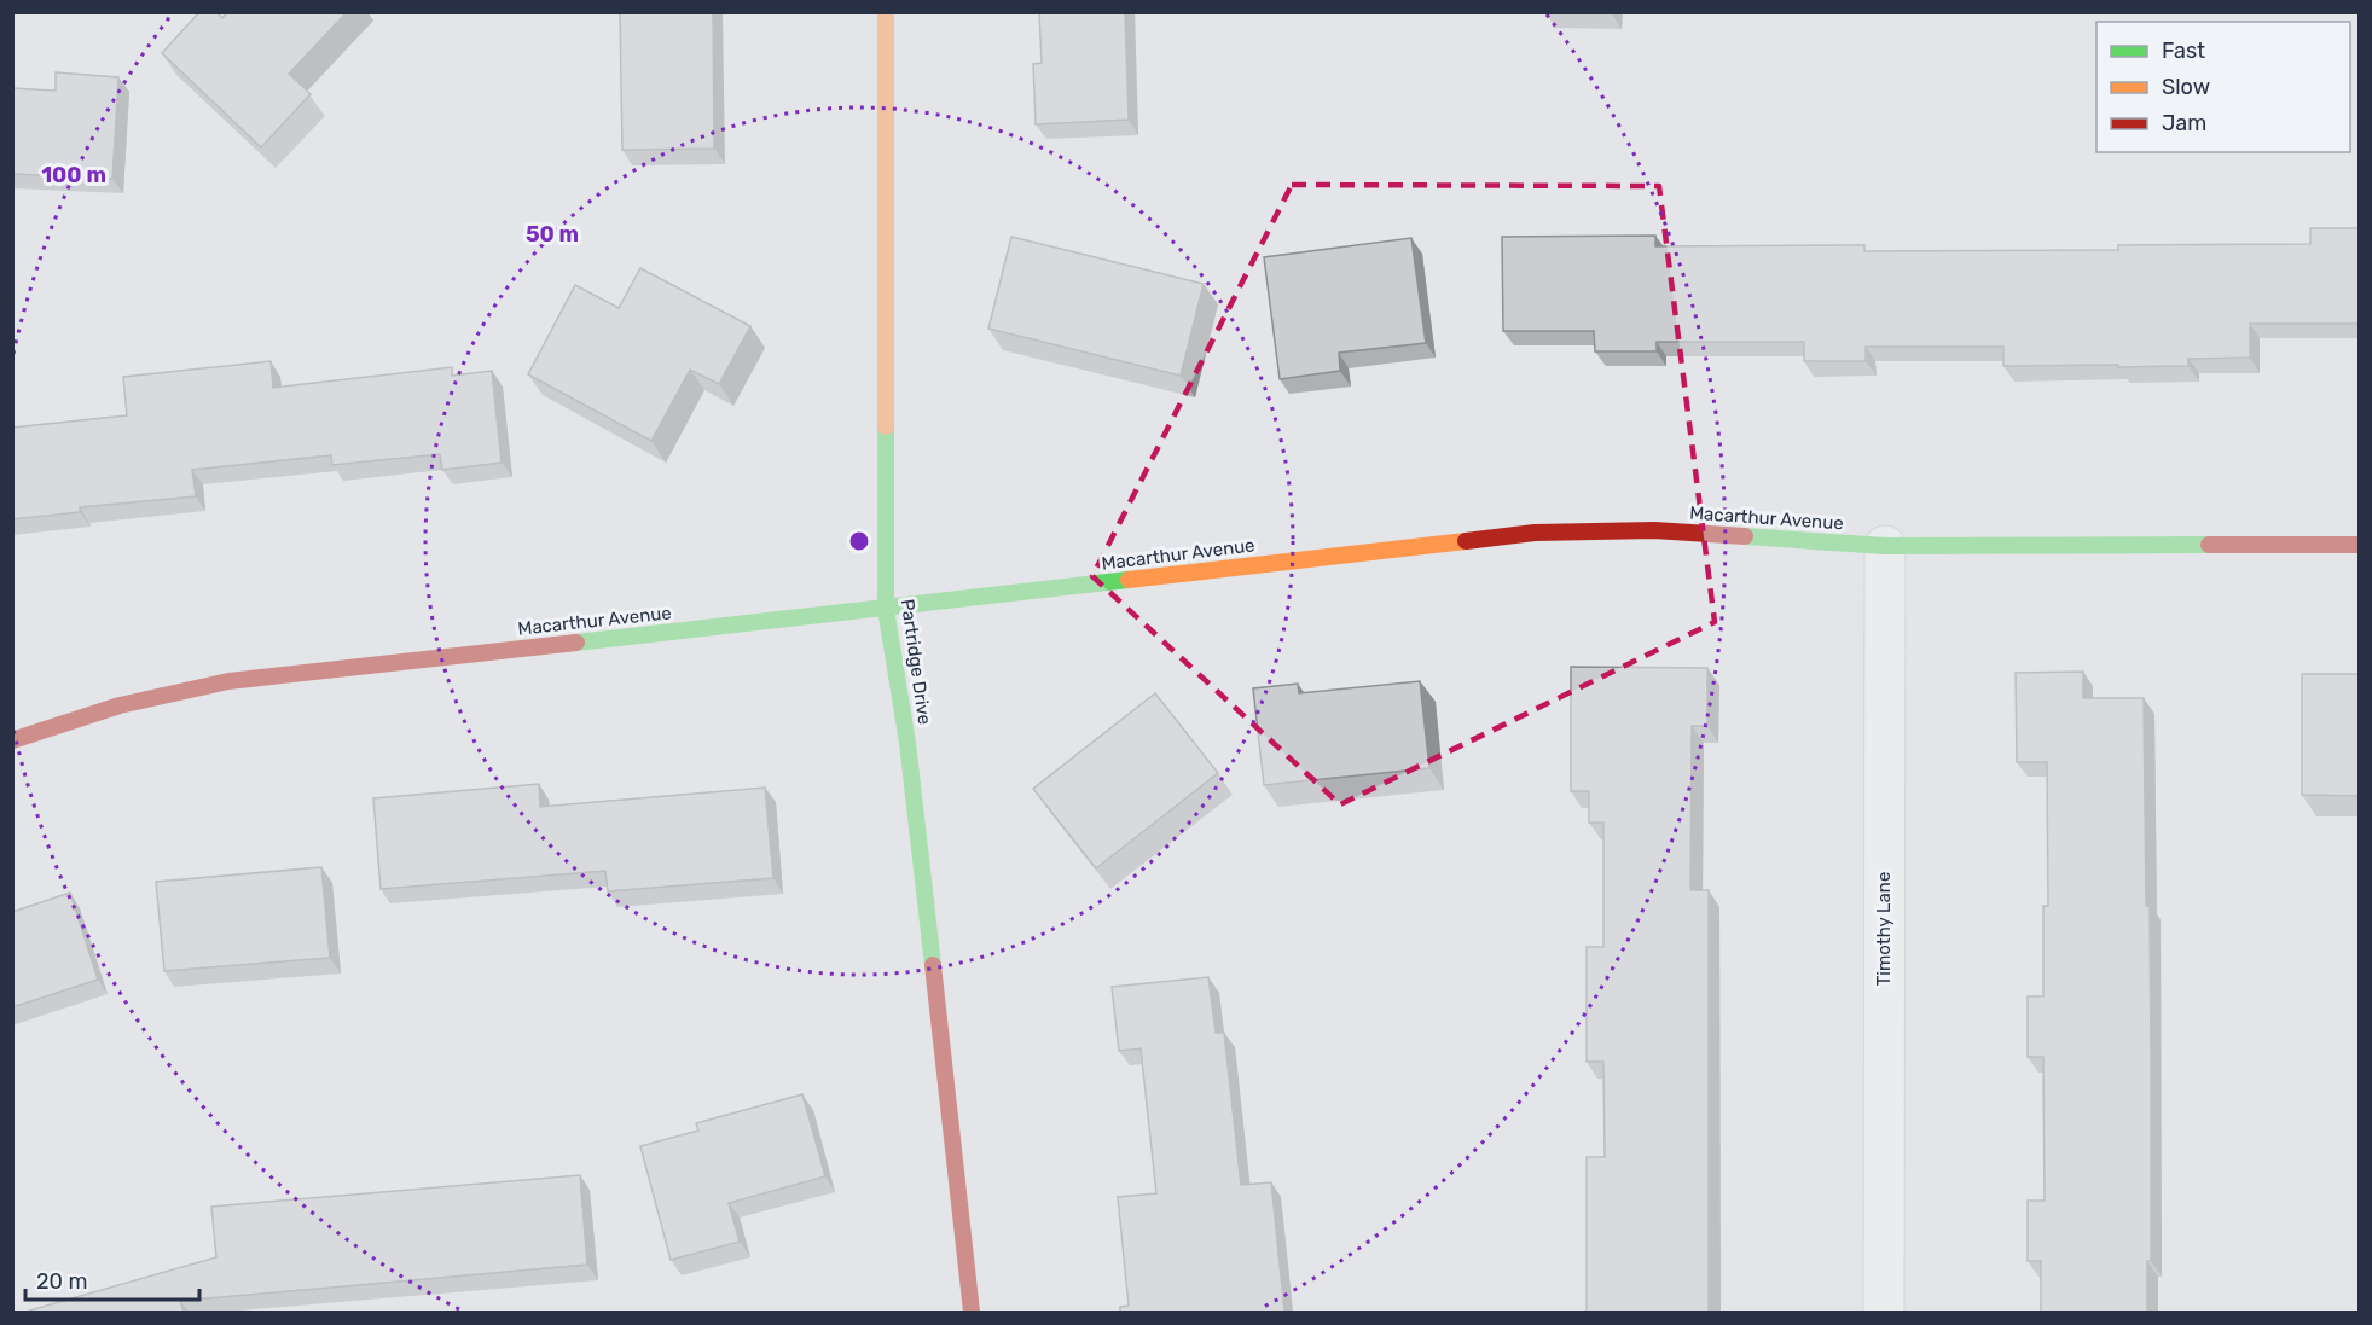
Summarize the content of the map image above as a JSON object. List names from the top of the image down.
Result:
{
  "streets": {
    "street": ["Macarthur Avenue", "Partridge Drive", "Timothy Lane"]
  },
  "crossings": [
    ["Macarthur Avenue", "Partridge Drive"],
    ["Macarthur Avenue", "Timothy Lane"]
  ],
  "legend": ["Fast", "Slow", "Jam"],
  "scale_bar": "20 m",
  "rings": ["100 m", "50 m"]
}
